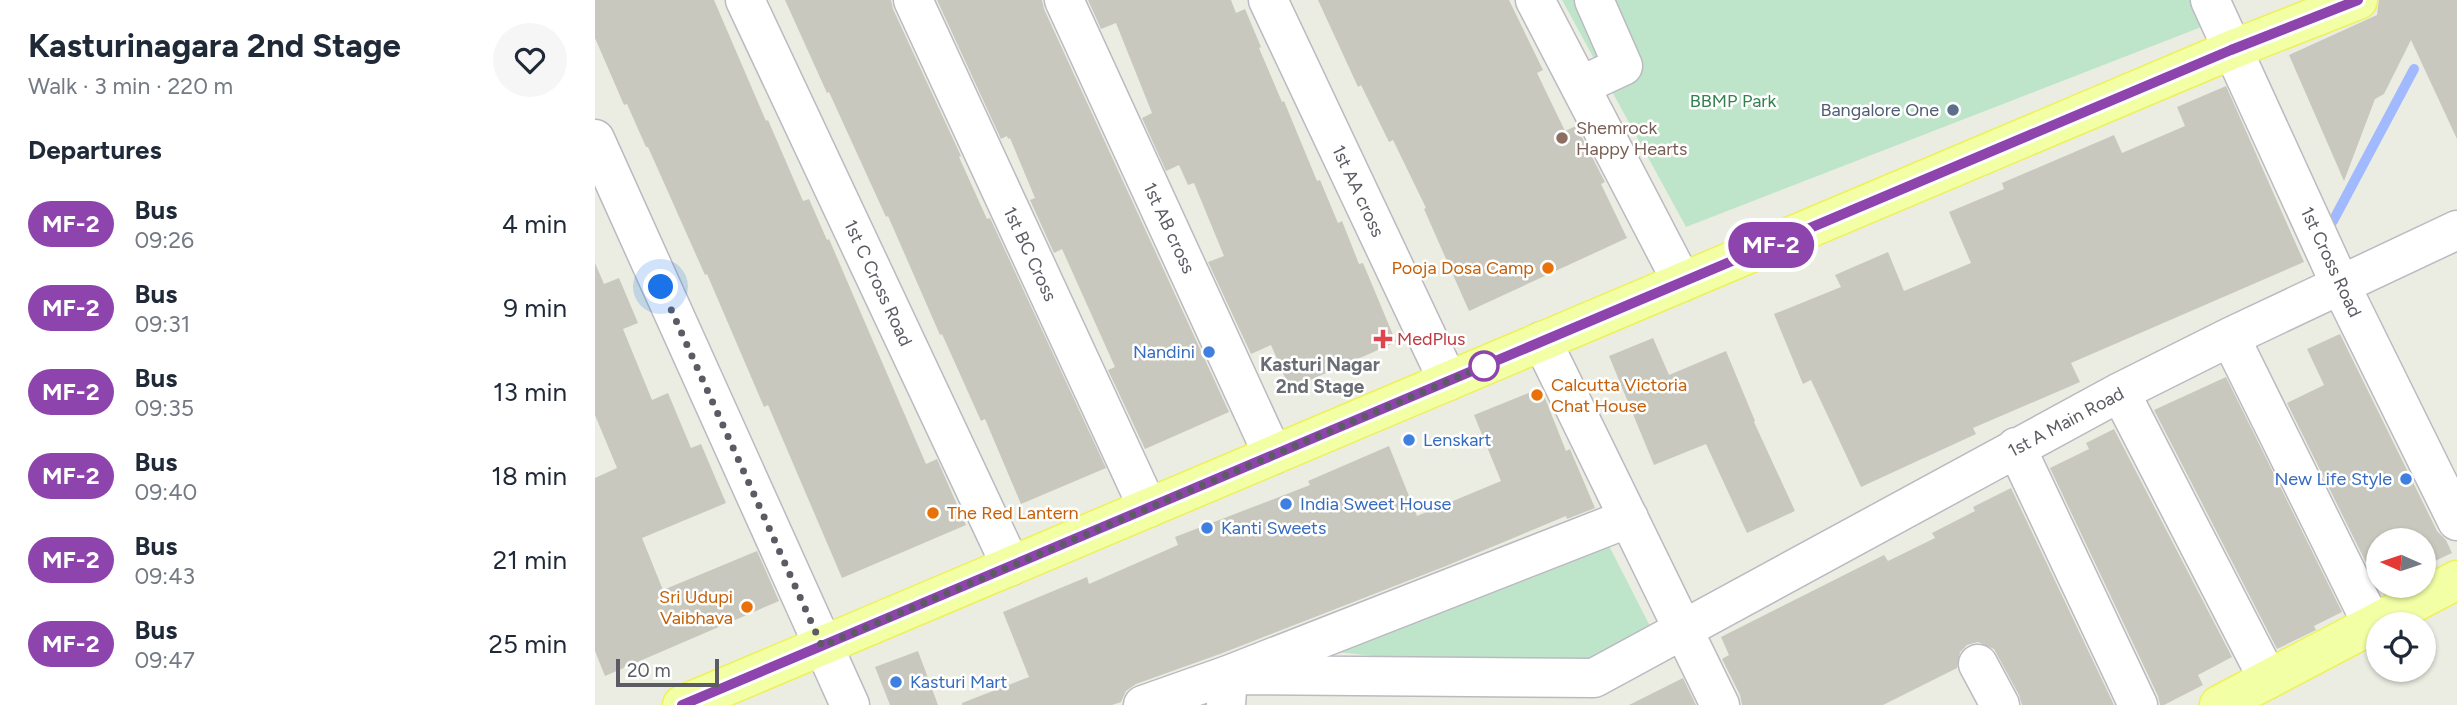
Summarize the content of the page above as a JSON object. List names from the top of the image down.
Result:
{
  "streets": {
    "street": [
      "1st AA cross",
      "1st AB cross",
      "1st BC Cross",
      "1st Cross Road",
      "1st C Cross Road",
      "1st A Main Road"
    ]
  },
  "crossings": [
    ["1st Cross Road", "1st A Main Road"]
  ],
  "districts": ["Kasturi Nagar 2nd Stage"],
  "parks": ["BBMP Park"],
  "places": {
    "other": [
      "Bangalore One",
      "Shemrock Happy Hearts",
      "Pooja Dosa Camp",
      "Nandini",
      "Calcutta Victoria Chat House",
      "Lenskart",
      "New Life Style",
      "India Sweet House",
      "The Red Lantern",
      "Kanti Sweets",
      "Sri Udupi Vaibhava",
      "Kasturi Mart"
    ],
    "health": ["MedPlus"]
  },
  "lines": ["bus line MF-2"],
  "scale_bar": "20 m",
  "north": "left",
  "page": {
    "heading": [
      ["Kasturinagara 2nd Stage", "Walk · 3 min · 220 m"],
      "Departures"
    ],
    "on_map": "MF-2",
    "list": [
      {
        "mark": "MF-2",
        "name": "Bus",
        "note": "09:26",
        "value": "4 min"
      },
      {
        "mark": "MF-2",
        "name": "Bus",
        "note": "09:31",
        "value": "9 min"
      },
      {
        "mark": "MF-2",
        "name": "Bus",
        "note": "09:35",
        "value": "13 min"
      },
      {
        "mark": "MF-2",
        "name": "Bus",
        "note": "09:40",
        "value": "18 min"
      },
      {
        "mark": "MF-2",
        "name": "Bus",
        "note": "09:43",
        "value": "21 min"
      },
      {
        "mark": "MF-2",
        "name": "Bus",
        "note": "09:47",
        "value": "25 min"
      }
    ],
    "scale": "20 m"
  }
}
